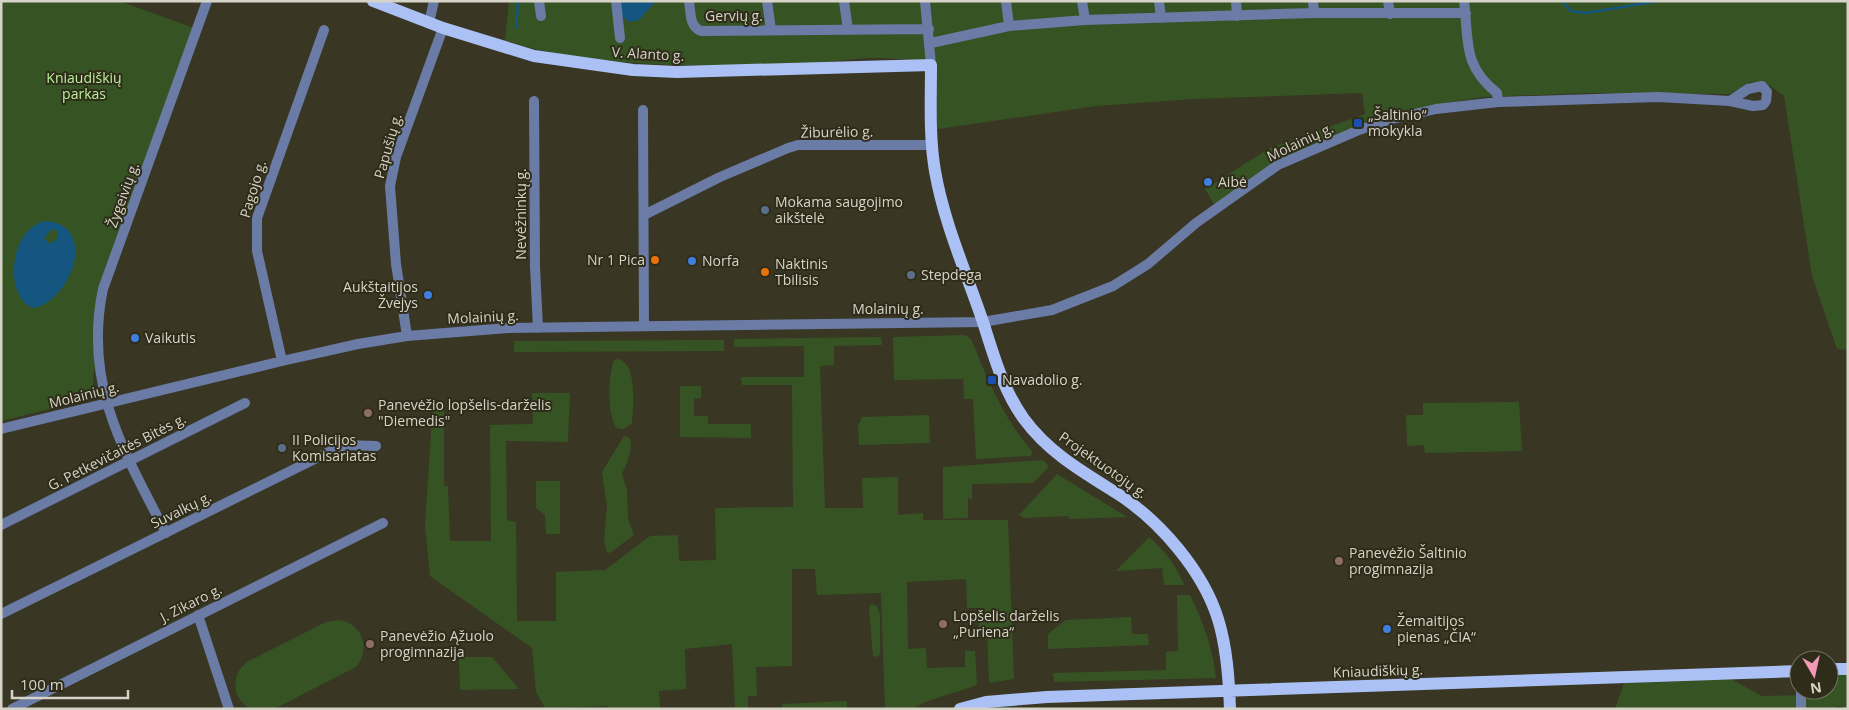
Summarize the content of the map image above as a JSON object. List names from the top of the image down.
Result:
{
  "streets": {
    "main road": ["V. Alanto g.", "Projektuotojų g.", "Kniaudiškių g."],
    "street": [
      "Gervių g.",
      "Žiburėlio g.",
      "Molainių g.",
      "Papušių g.",
      "Pagojo g.",
      "Žygeivių g.",
      "Nevėžninkų g.",
      "G. Petkevičaitės Bitės g.",
      "Suvalkų g.",
      "J. Zikaro g."
    ]
  },
  "crossings": [
    ["V. Alanto g.", "Papušių g."],
    ["V. Alanto g.", "Projektuotojų g."],
    ["Žiburėlio g.", "Projektuotojų g."],
    ["Molainių g.", "Papušių g."],
    ["Molainių g.", "Pagojo g."],
    ["Molainių g.", "Žygeivių g."],
    ["Molainių g.", "Nevėžninkų g."],
    ["Molainių g.", "Projektuotojų g."],
    ["Žygeivių g.", "G. Petkevičaitės Bitės g."],
    ["Žygeivių g.", "Suvalkų g."],
    ["Projektuotojų g.", "Kniaudiškių g."]
  ],
  "parks": ["Kniaudiškių parkas"],
  "places": {
    "transit": ["„Šaltinio“ mokykla", "Navadolio g."],
    "other": [
      "Aibė",
      "Mokama saugojimo aikštelė",
      "Nr 1 Pica",
      "Norfa",
      "Naktinis Tbilisis",
      "Stepdega",
      "Aukštaitijos Žvejys",
      "Vaikutis",
      "Panevėžio lopšelis-darželis \"Diemedis\"",
      "II Policijos Komisariatas",
      "Panevėžio Šaltinio progimnazija",
      "Lopšelis darželis „Puriena“",
      "Žemaitijos pienas „ČIA“",
      "Panevėžio Ąžuolo progimnazija"
    ]
  },
  "scale_bar": "100 m",
  "north": "bottom"
}
